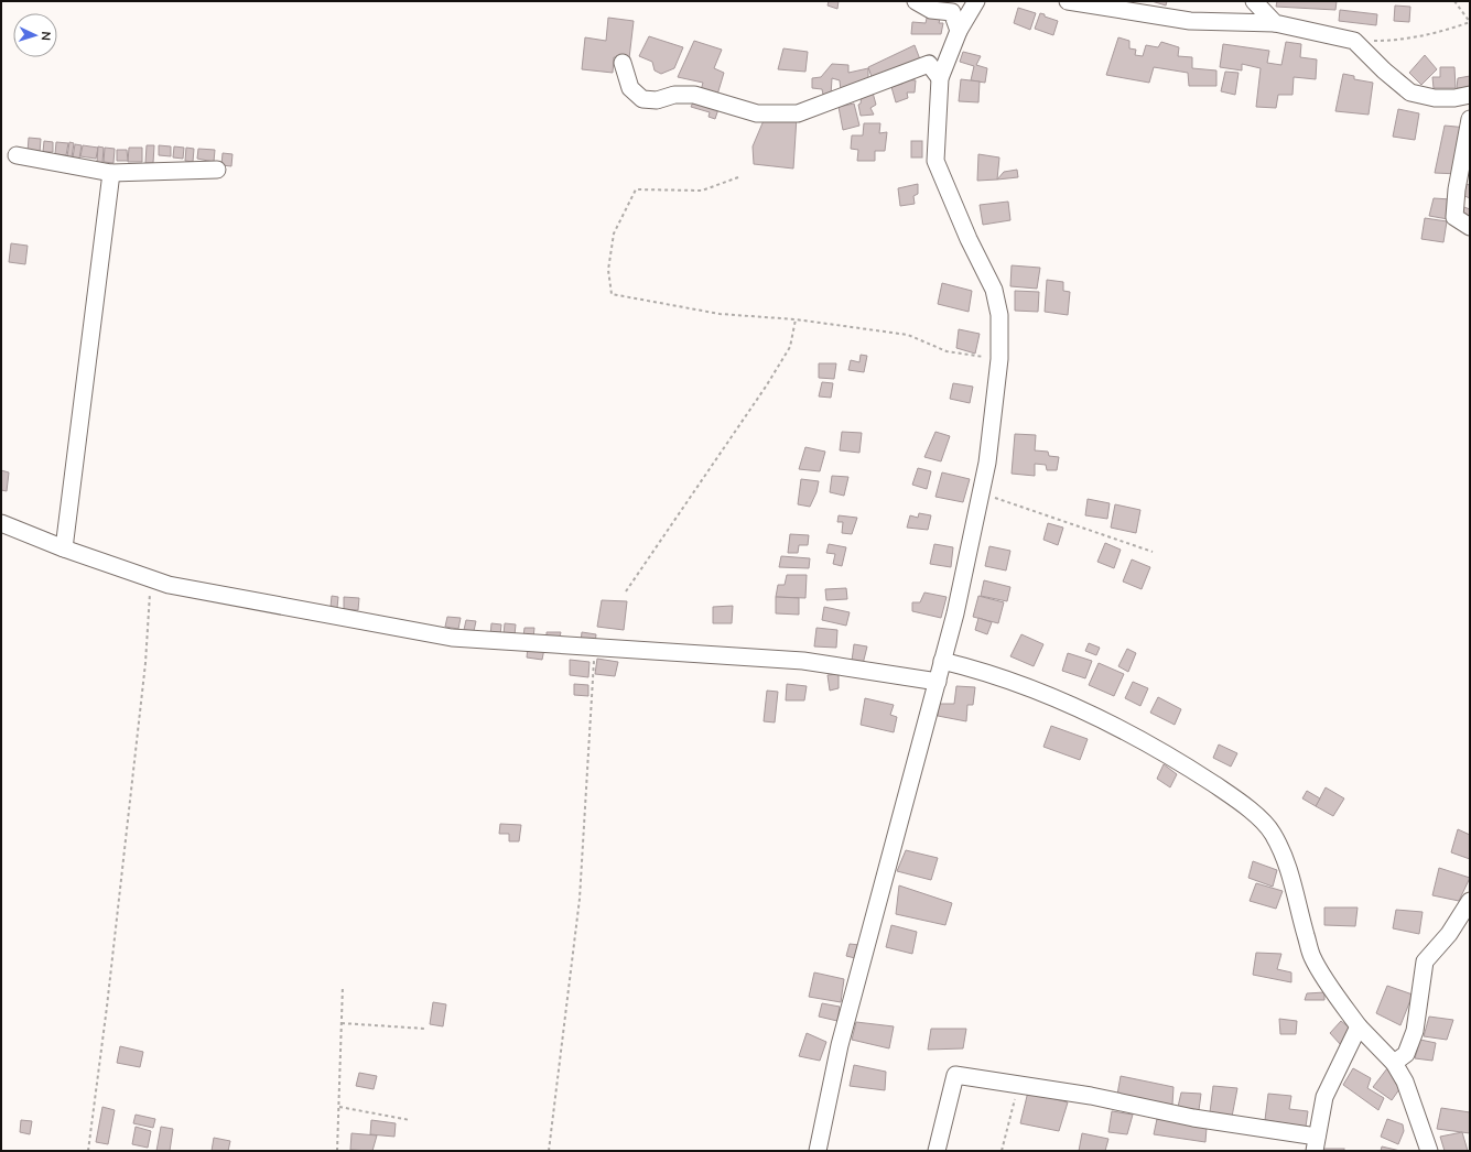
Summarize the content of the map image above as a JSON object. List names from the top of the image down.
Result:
{
  "north": "right"
}
